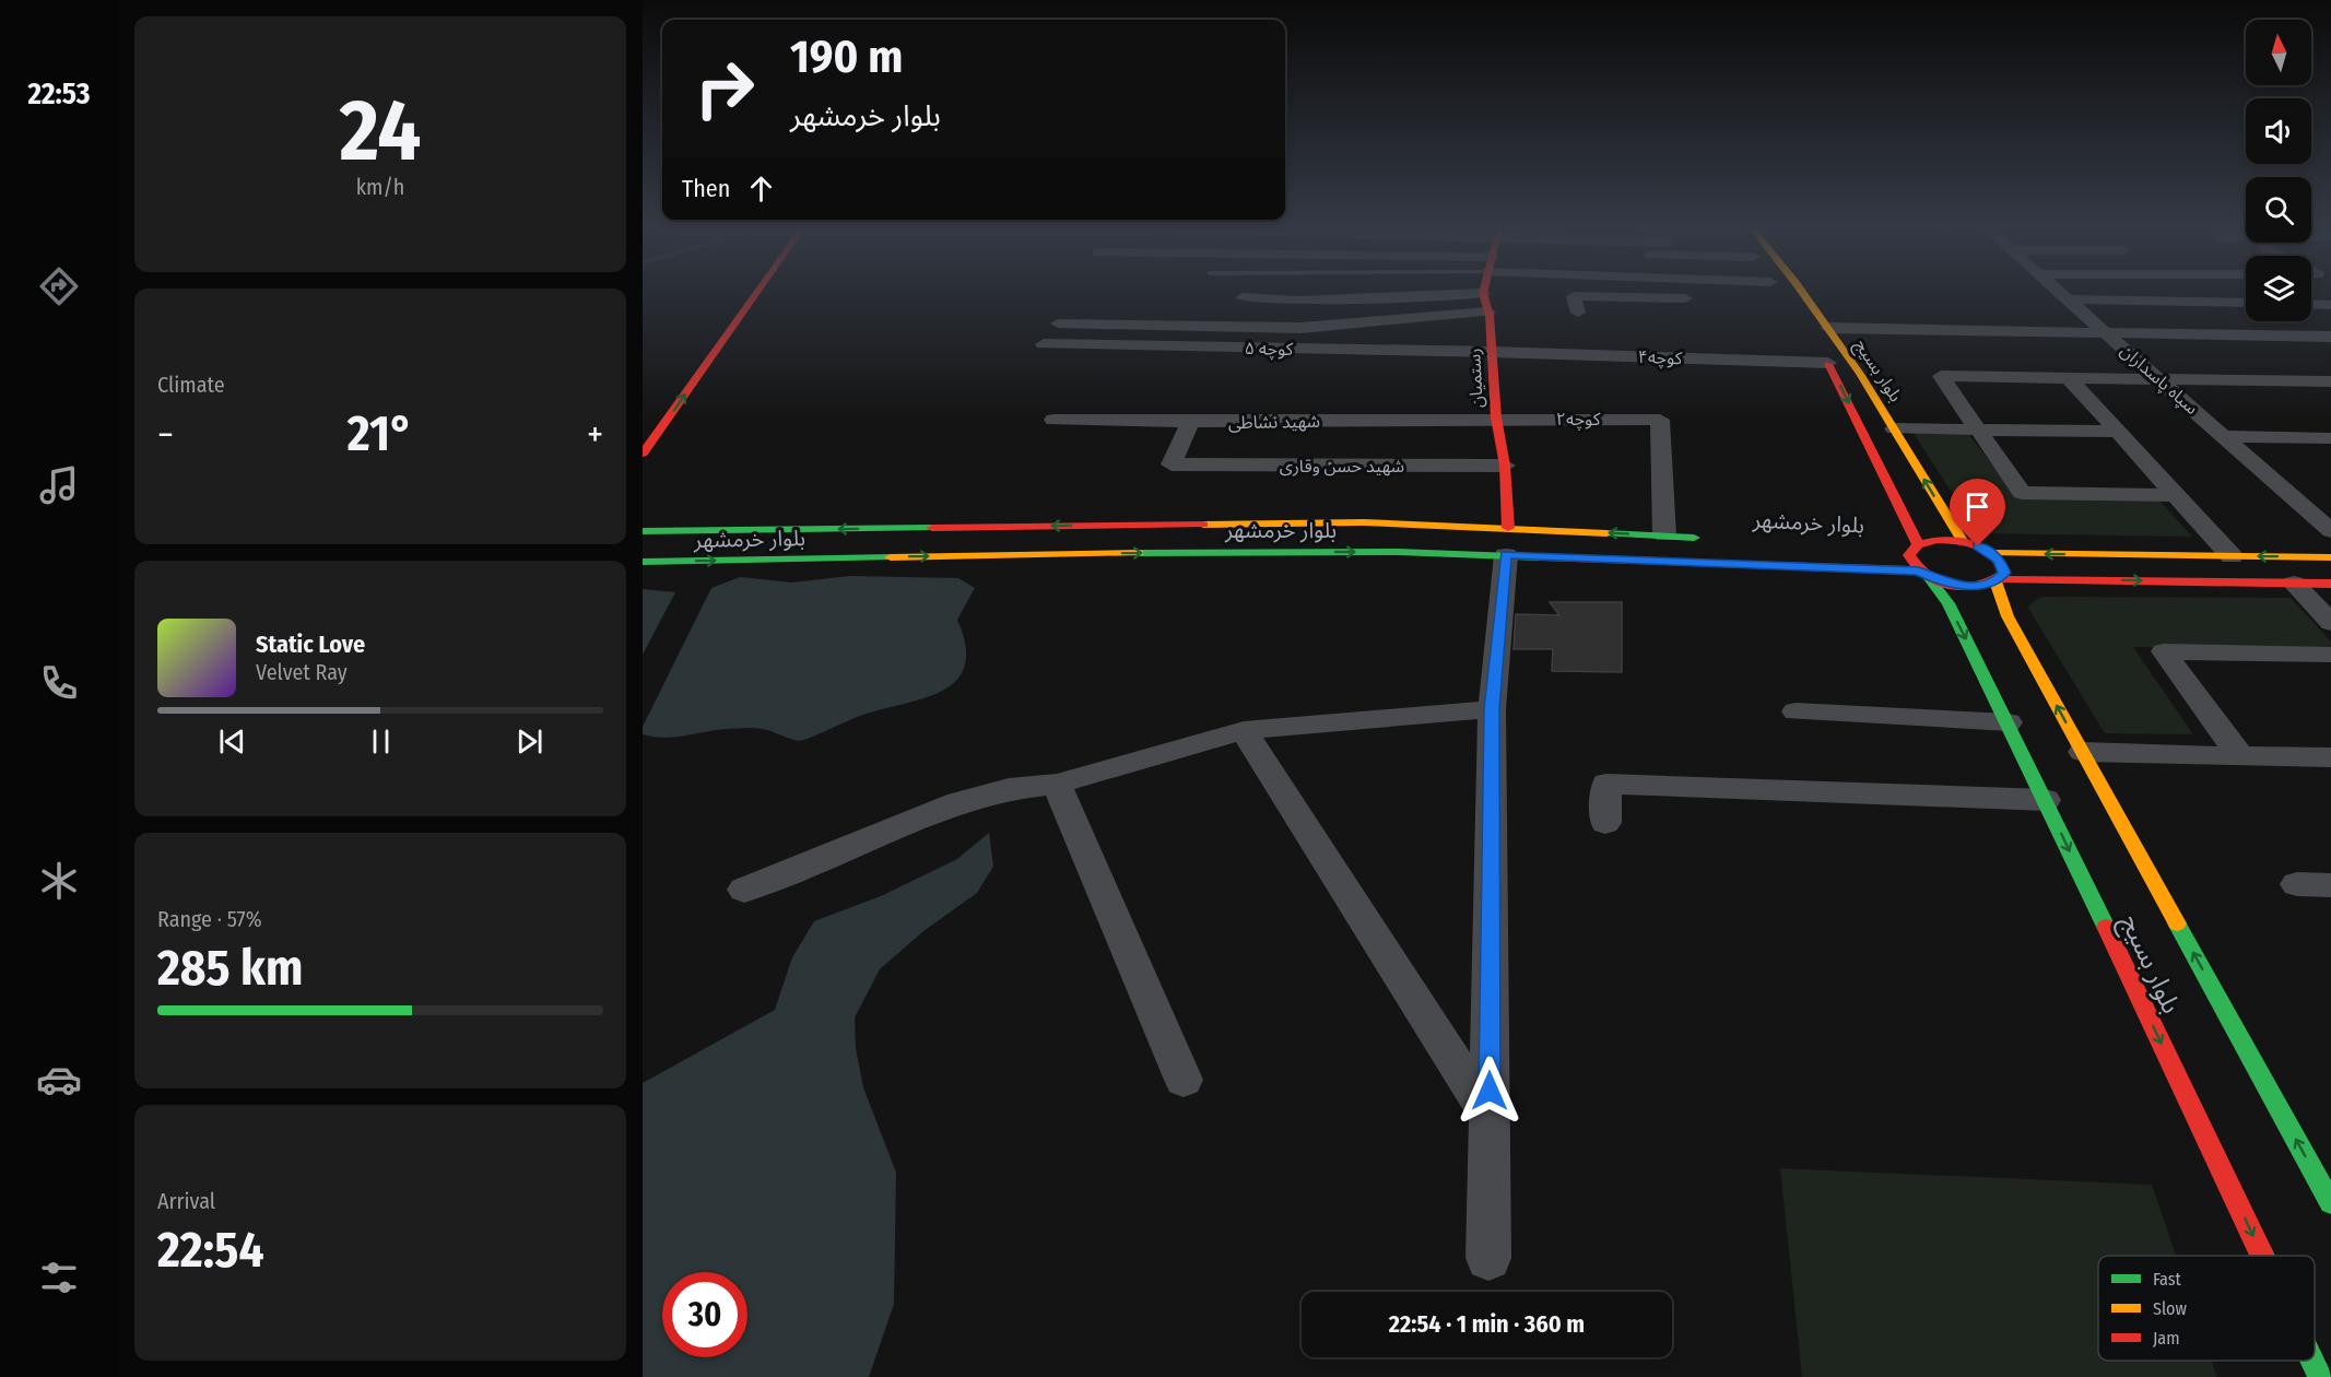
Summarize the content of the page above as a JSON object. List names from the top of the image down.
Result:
{
  "streets": {
    "main road": ["بلوار بسیج", "رستمیان", "بلوار خرمشهر"],
    "street": [
      "کوچه ۵",
      "کوچه۴",
      "سپاه پاسداران",
      "کوچه۲",
      "شهید نشاطی",
      "شهید حسن وقاری"
    ]
  },
  "crossings": [
    ["کوچه ۵", "کوچه۴"],
    ["کوچه ۵", "رستمیان"],
    ["کوچه۴", "بلوار بسیج"],
    ["کوچه۴", "رستمیان"],
    ["بلوار بسیج", "بلوار خرمشهر"],
    ["رستمیان", "کوچه۲"],
    ["رستمیان", "شهید نشاطی"],
    ["رستمیان", "شهید حسن وقاری"],
    ["رستمیان", "بلوار خرمشهر"],
    ["کوچه۲", "شهید نشاطی"],
    ["کوچه۲", "بلوار خرمشهر"],
    ["شهید نشاطی", "شهید حسن وقاری"]
  ],
  "legend": ["Fast", "Slow", "Jam"],
  "north": "top",
  "page": {
    "tabs": "22:53",
    "tile": [
      ["24", "km/h"],
      "Climate",
      ["Range · 57%", "285 km"],
      ["Arrival", "22:54"]
    ],
    "turn": ["190 m", "بلوار خرمشهر"],
    "then": "Then",
    "heat": ["−", "21°", "+"],
    "song": ["Static Love", "Velvet Ray"],
    "limit": "30",
    "trip": "22:54 · 1 min · 360 m"
  }
}
